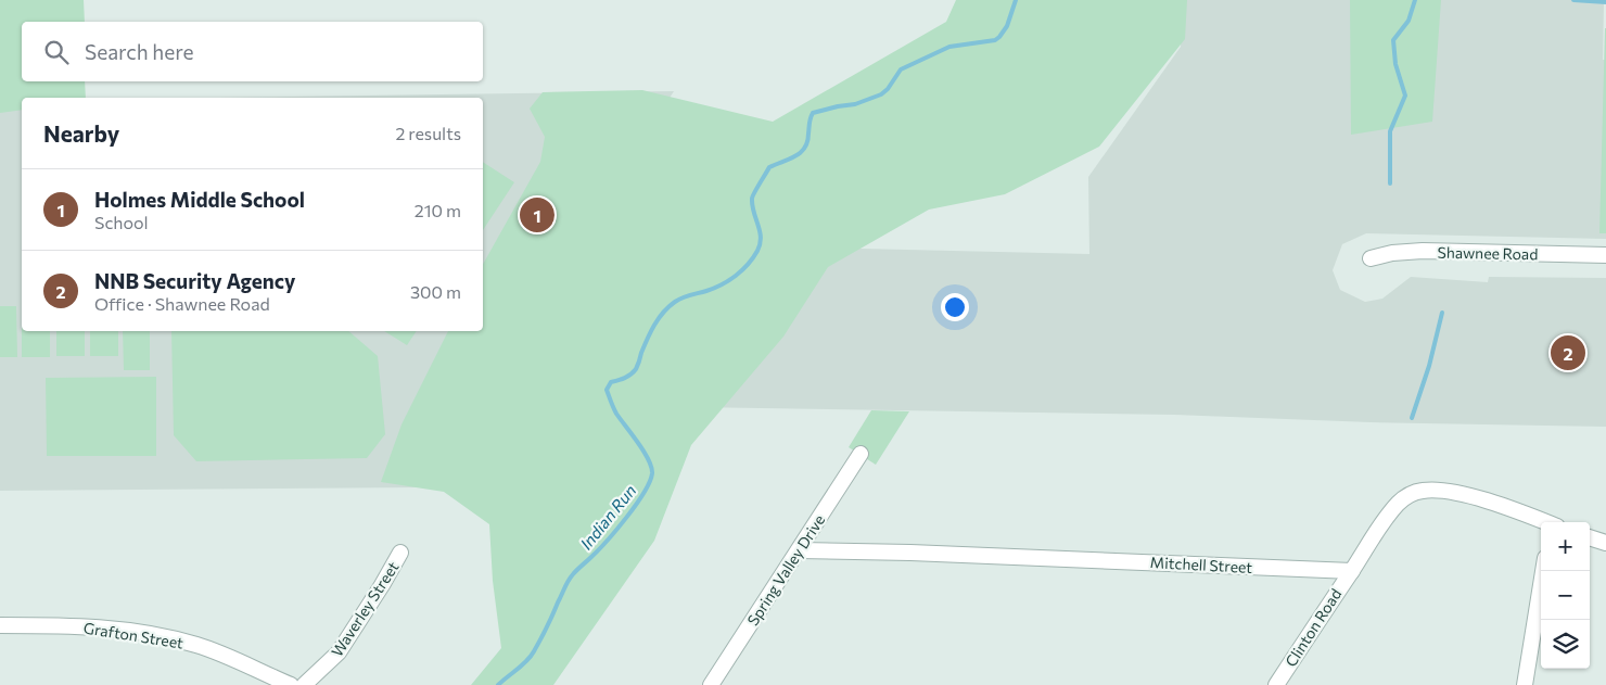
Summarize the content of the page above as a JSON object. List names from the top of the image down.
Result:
{
  "streets": {
    "street": [
      "Shawnee Road",
      "Mitchell Street",
      "Spring Valley Drive",
      "Waverley Street",
      "Clinton Road",
      "Grafton Street"
    ]
  },
  "crossings": [
    ["Mitchell Street", "Spring Valley Drive"],
    ["Mitchell Street", "Clinton Road"]
  ],
  "water": ["Indian Run"],
  "page": {
    "search": "Search here",
    "heading": ["Nearby", "2 results"],
    "list": [
      {
        "mark": "1",
        "name": "Holmes Middle School",
        "note": "School",
        "value": "210 m"
      },
      {
        "mark": "2",
        "name": "NNB Security Agency",
        "note": "Office · Shawnee Road",
        "value": "300 m"
      }
    ],
    "pins": ["1", "2"],
    "map_buttons": ["+", "−"]
  }
}
